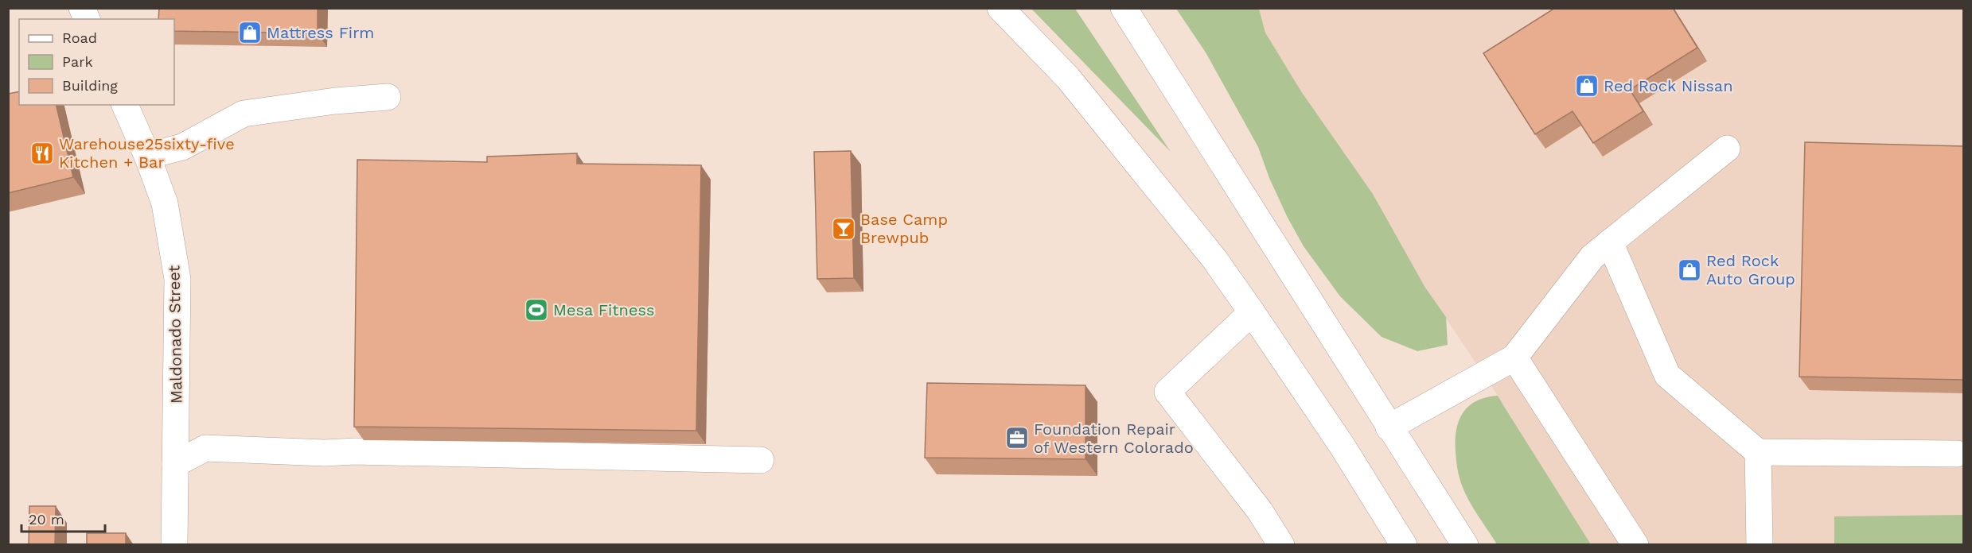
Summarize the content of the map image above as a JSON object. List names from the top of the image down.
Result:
{
  "streets": {
    "main road": ["Maldonado Street"]
  },
  "places": {
    "shop": ["Mattress Firm", "Red Rock Nissan", "Red Rock Auto Group"],
    "restaurant": ["Warehouse25sixty-five Kitchen + Bar"],
    "bar": ["Base Camp Brewpub"],
    "sports": ["Mesa Fitness"],
    "office": ["Foundation Repair of Western Colorado"]
  },
  "legend": ["Road", "Park", "Building"],
  "scale_bar": "20 m"
}
